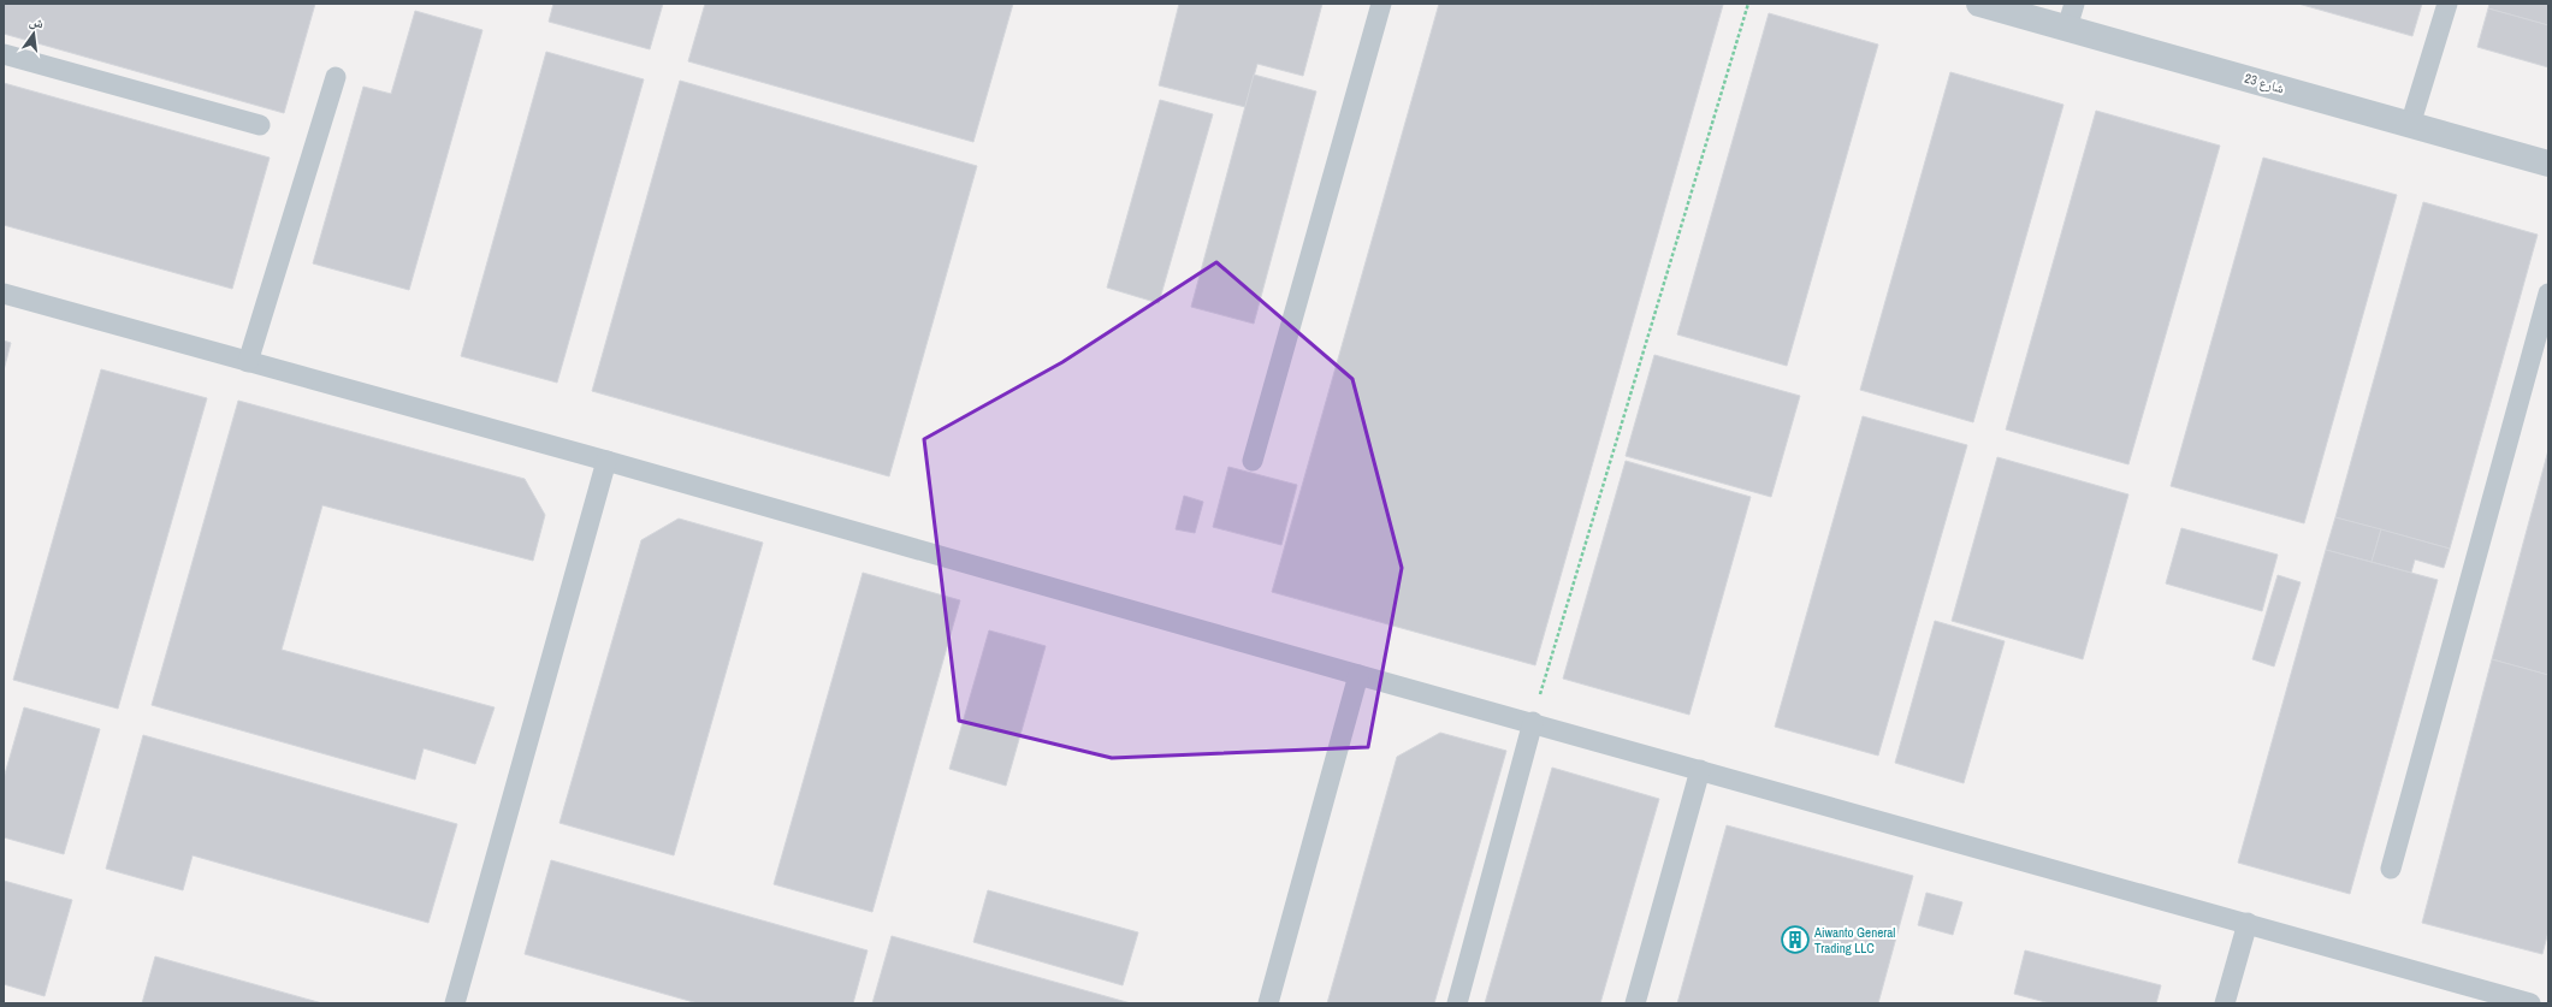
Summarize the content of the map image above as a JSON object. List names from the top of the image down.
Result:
{
  "streets": {
    "street": ["شارع 23"]
  },
  "places": {
    "building": ["Aiwanto General Trading LLC"]
  },
  "north": "top"
}
